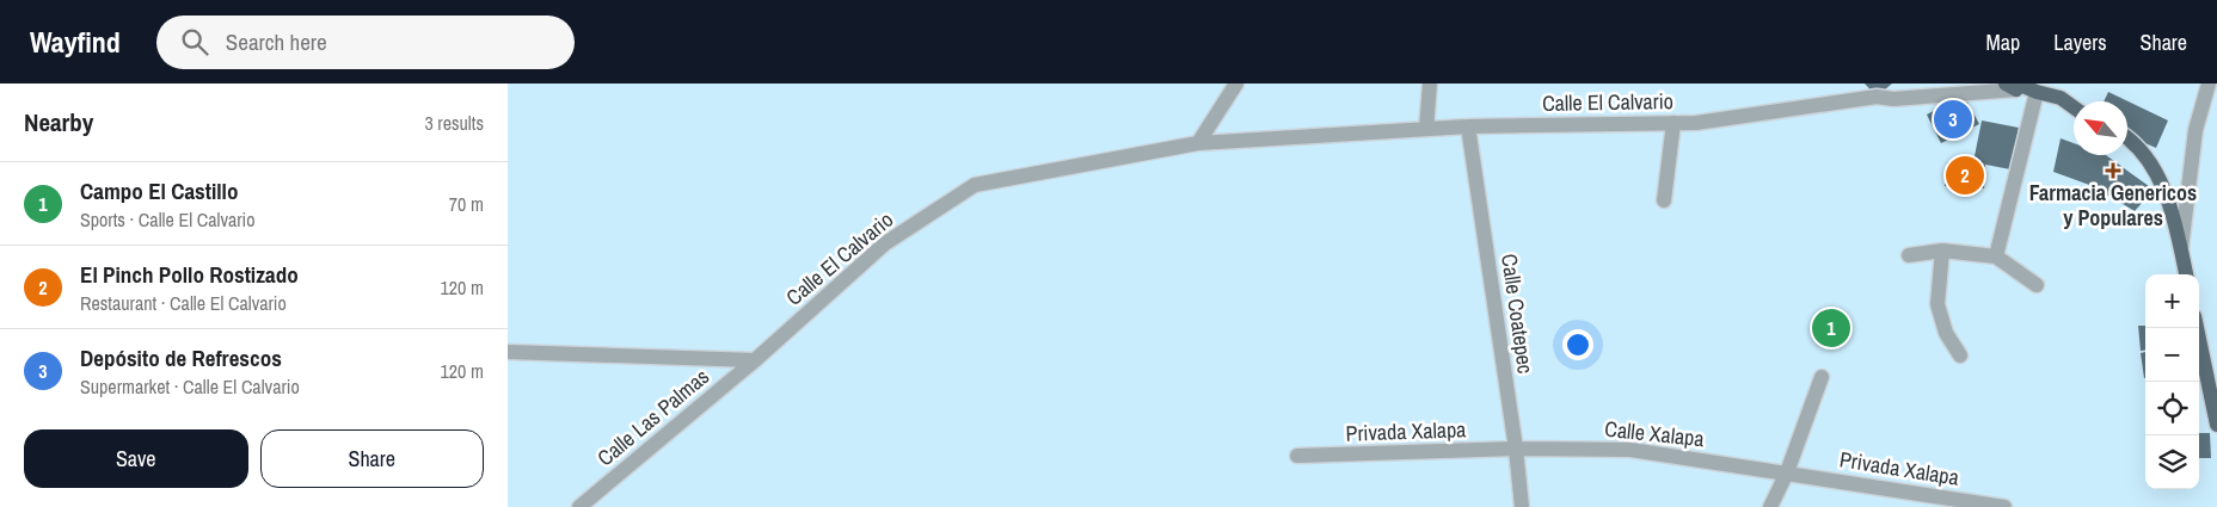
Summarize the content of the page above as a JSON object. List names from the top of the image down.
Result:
{
  "streets": {
    "street": [
      "Calle El Calvario",
      "Calle Coatepec",
      "Calle Las Palmas",
      "Privada Xalapa",
      "Calle Xalapa"
    ]
  },
  "crossings": [
    ["Calle El Calvario", "Calle Coatepec"],
    ["Calle El Calvario", "Calle Las Palmas"],
    ["Calle Coatepec", "Privada Xalapa"],
    ["Calle Coatepec", "Calle Xalapa"],
    ["Privada Xalapa", "Calle Xalapa"]
  ],
  "places": {
    "health": ["Farmacia Genericos y Populares"]
  },
  "north": "top left",
  "page": {
    "header": "Wayfind",
    "search": "Search here",
    "nav": ["Map", "Layers", "Share"],
    "heading": ["Nearby", "3 results"],
    "pins": ["3", "2", "1"],
    "list": [
      {
        "mark": "1",
        "name": "Campo El Castillo",
        "note": "Sports · Calle El Calvario",
        "value": "70 m"
      },
      {
        "mark": "2",
        "name": "El Pinch Pollo Rostizado",
        "note": "Restaurant · Calle El Calvario",
        "value": "120 m"
      },
      {
        "mark": "3",
        "name": "Depósito de Refrescos",
        "note": "Supermarket · Calle El Calvario",
        "value": "120 m"
      }
    ],
    "map_buttons": ["+", "−"],
    "buttons": ["Save", "Share"]
  }
}
